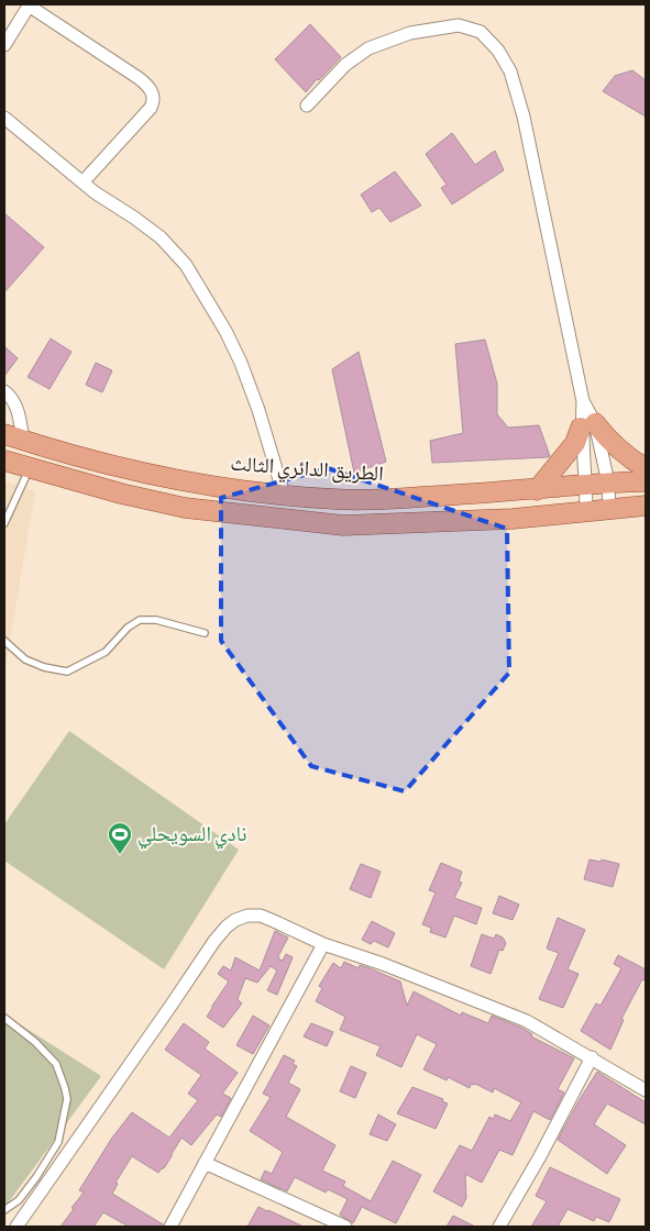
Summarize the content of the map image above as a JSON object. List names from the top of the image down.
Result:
{
  "streets": {
    "main road": ["الطريق الدائري الثالث"]
  },
  "places": {
    "sports": ["نادي السويحلي"]
  }
}
